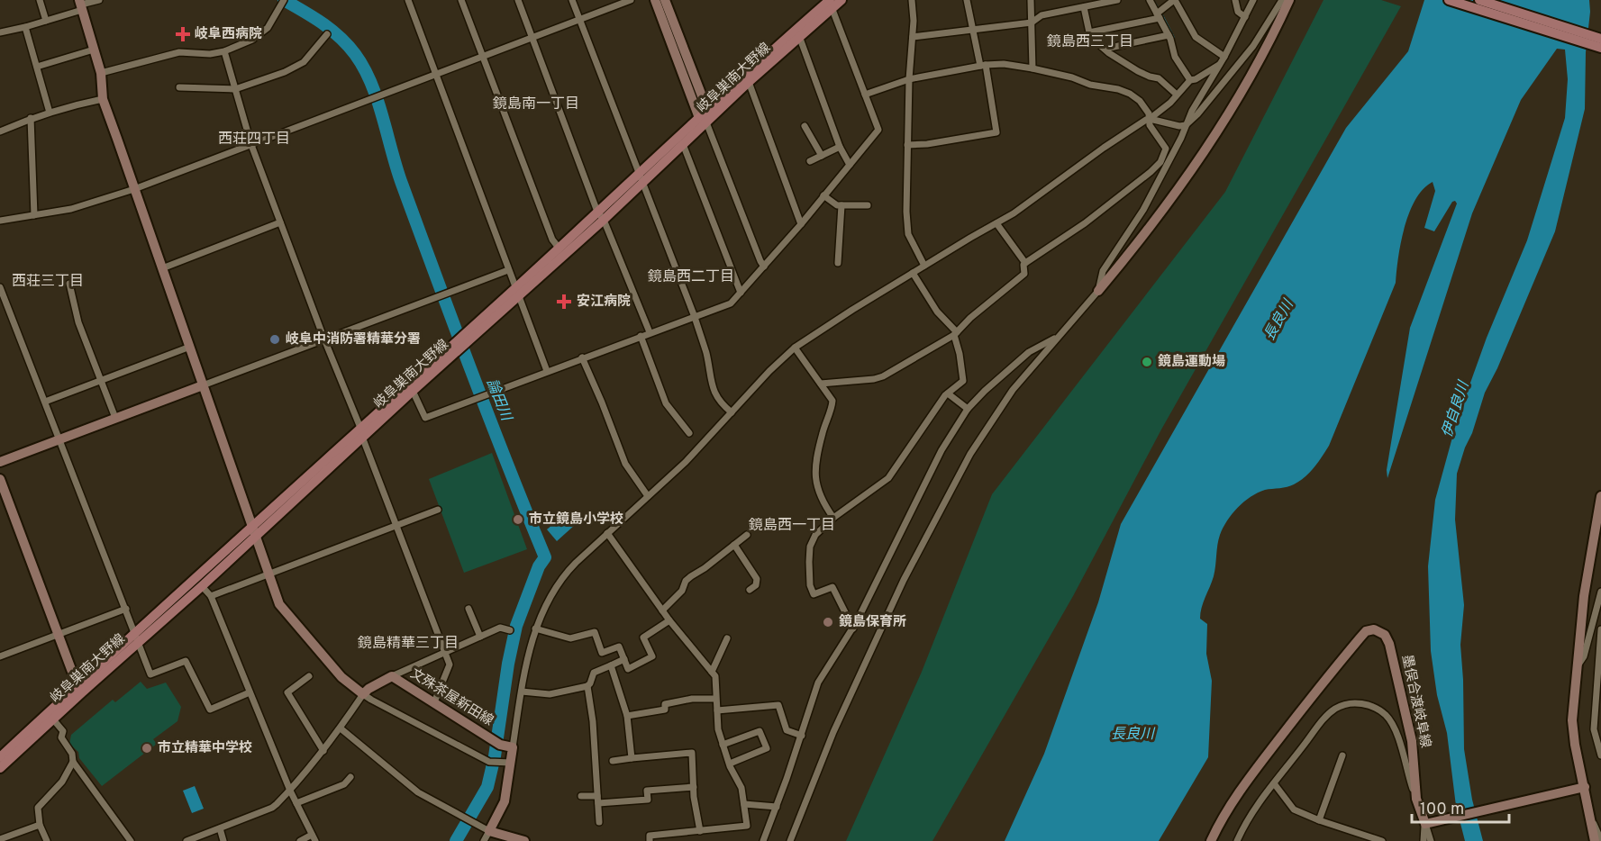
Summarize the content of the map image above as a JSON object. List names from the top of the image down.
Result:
{
  "streets": {
    "main road": ["岐阜巣南大野線", "文殊茶屋新田線", "墨俣合渡岐阜線"]
  },
  "districts": [
    "鏡島西三丁目",
    "鏡島南一丁目",
    "西荘四丁目",
    "鏡島西二丁目",
    "西荘三丁目",
    "鏡島西一丁目",
    "鏡島精華三丁目"
  ],
  "water": ["長良川", "論田川", "伊自良川"],
  "places": {
    "health": ["岐阜西病院", "安江病院"],
    "other": [
      "岐阜中消防署精華分署",
      "鏡島運動場",
      "市立鏡島小学校",
      "鏡島保育所",
      "市立精華中学校"
    ]
  },
  "scale_bar": "100 m"
}
